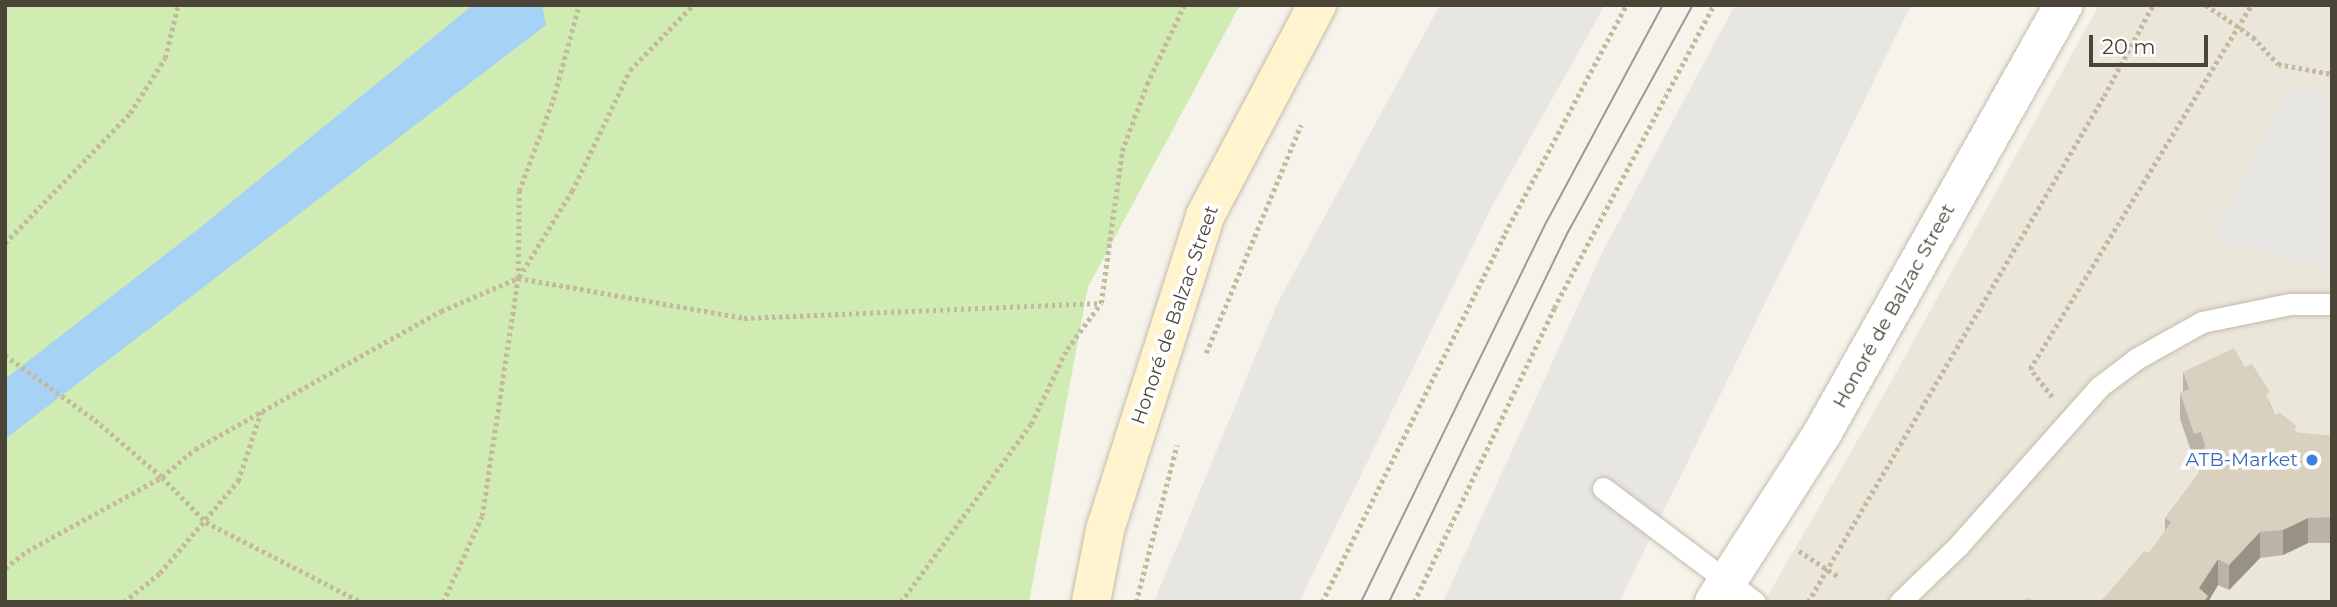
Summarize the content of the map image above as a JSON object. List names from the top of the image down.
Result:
{
  "streets": {
    "main road": ["Honoré de Balzac Street"]
  },
  "places": ["ATB-Market"],
  "scale_bar": "20 m"
}
